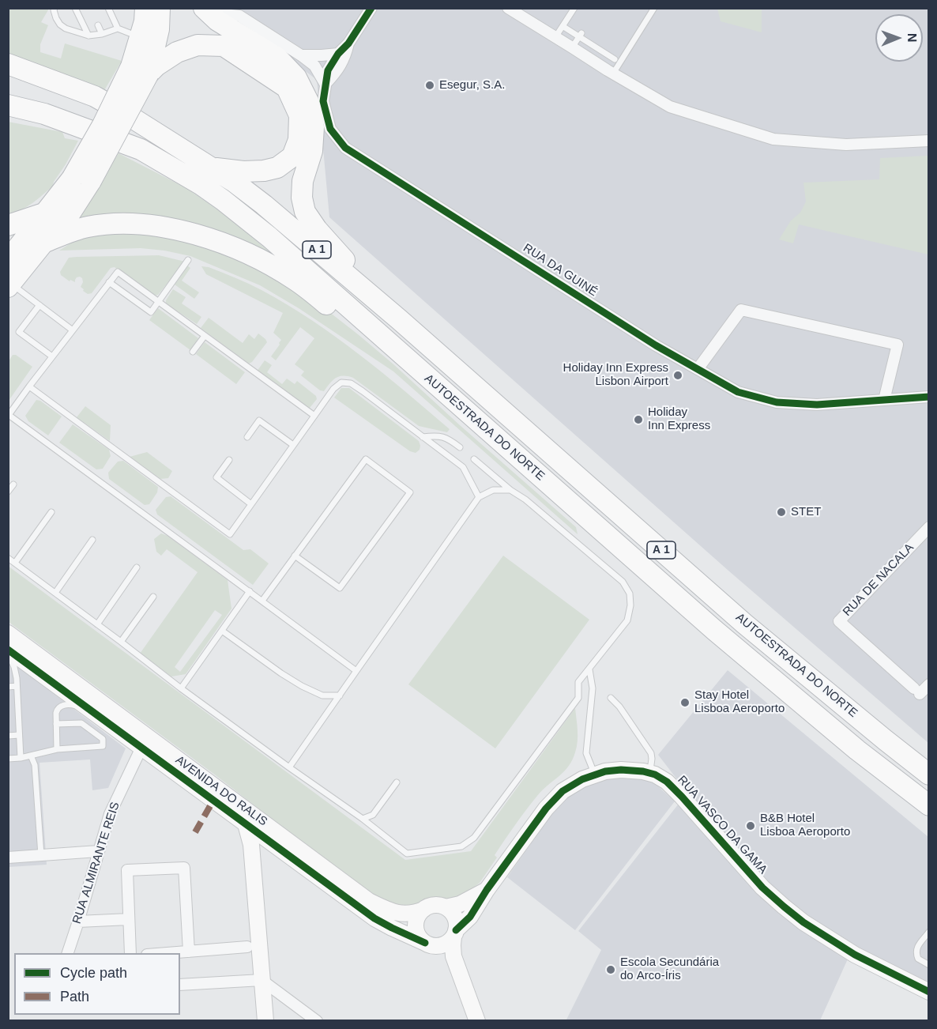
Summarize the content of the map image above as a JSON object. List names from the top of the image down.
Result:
{
  "streets": {
    "highway": ["A 1", "AUTOESTRADA DO NORTE"],
    "street": [
      "RUA DA GUINÉ",
      "RUA DE NACALA",
      "AVENIDA DO RALIS",
      "RUA VASCO DA GAMA",
      "RUA ALMIRANTE REIS"
    ]
  },
  "crossings": [
    ["AVENIDA DO RALIS", "RUA VASCO DA GAMA"],
    ["AVENIDA DO RALIS", "RUA ALMIRANTE REIS"]
  ],
  "places": [
    "Esegur, S.A.",
    "Holiday Inn Express Lisbon Airport",
    "Holiday Inn Express",
    "STET",
    "Stay Hotel Lisboa Aeroporto",
    "B&B Hotel Lisboa Aeroporto",
    "Escola Secundária do Arco-Íris"
  ],
  "legend": ["Cycle path", "Path"],
  "north": "right"
}
